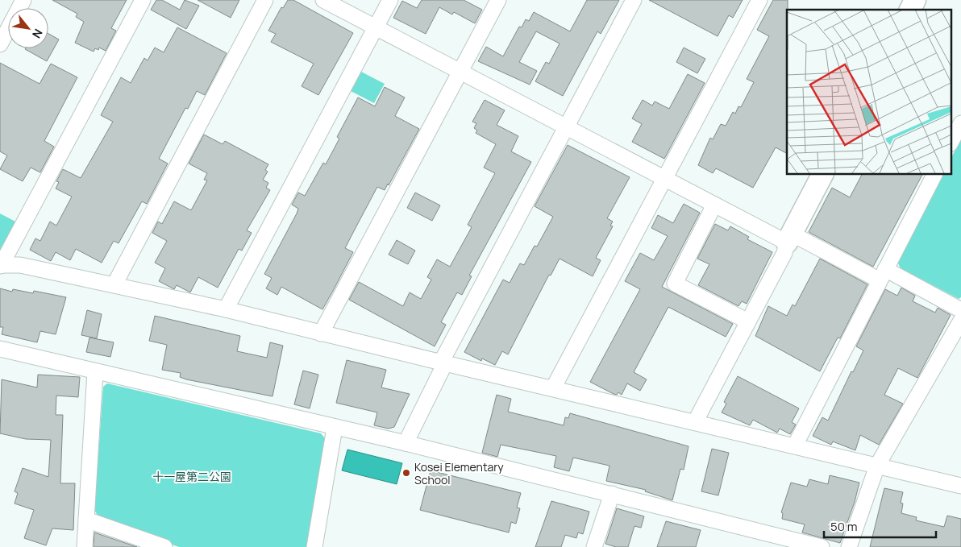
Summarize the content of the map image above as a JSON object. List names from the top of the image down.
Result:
{
  "parks": ["十一屋第二公園"],
  "places": ["Kosei Elementary School"],
  "scale_bar": "50 m",
  "north": "bottom right"
}
